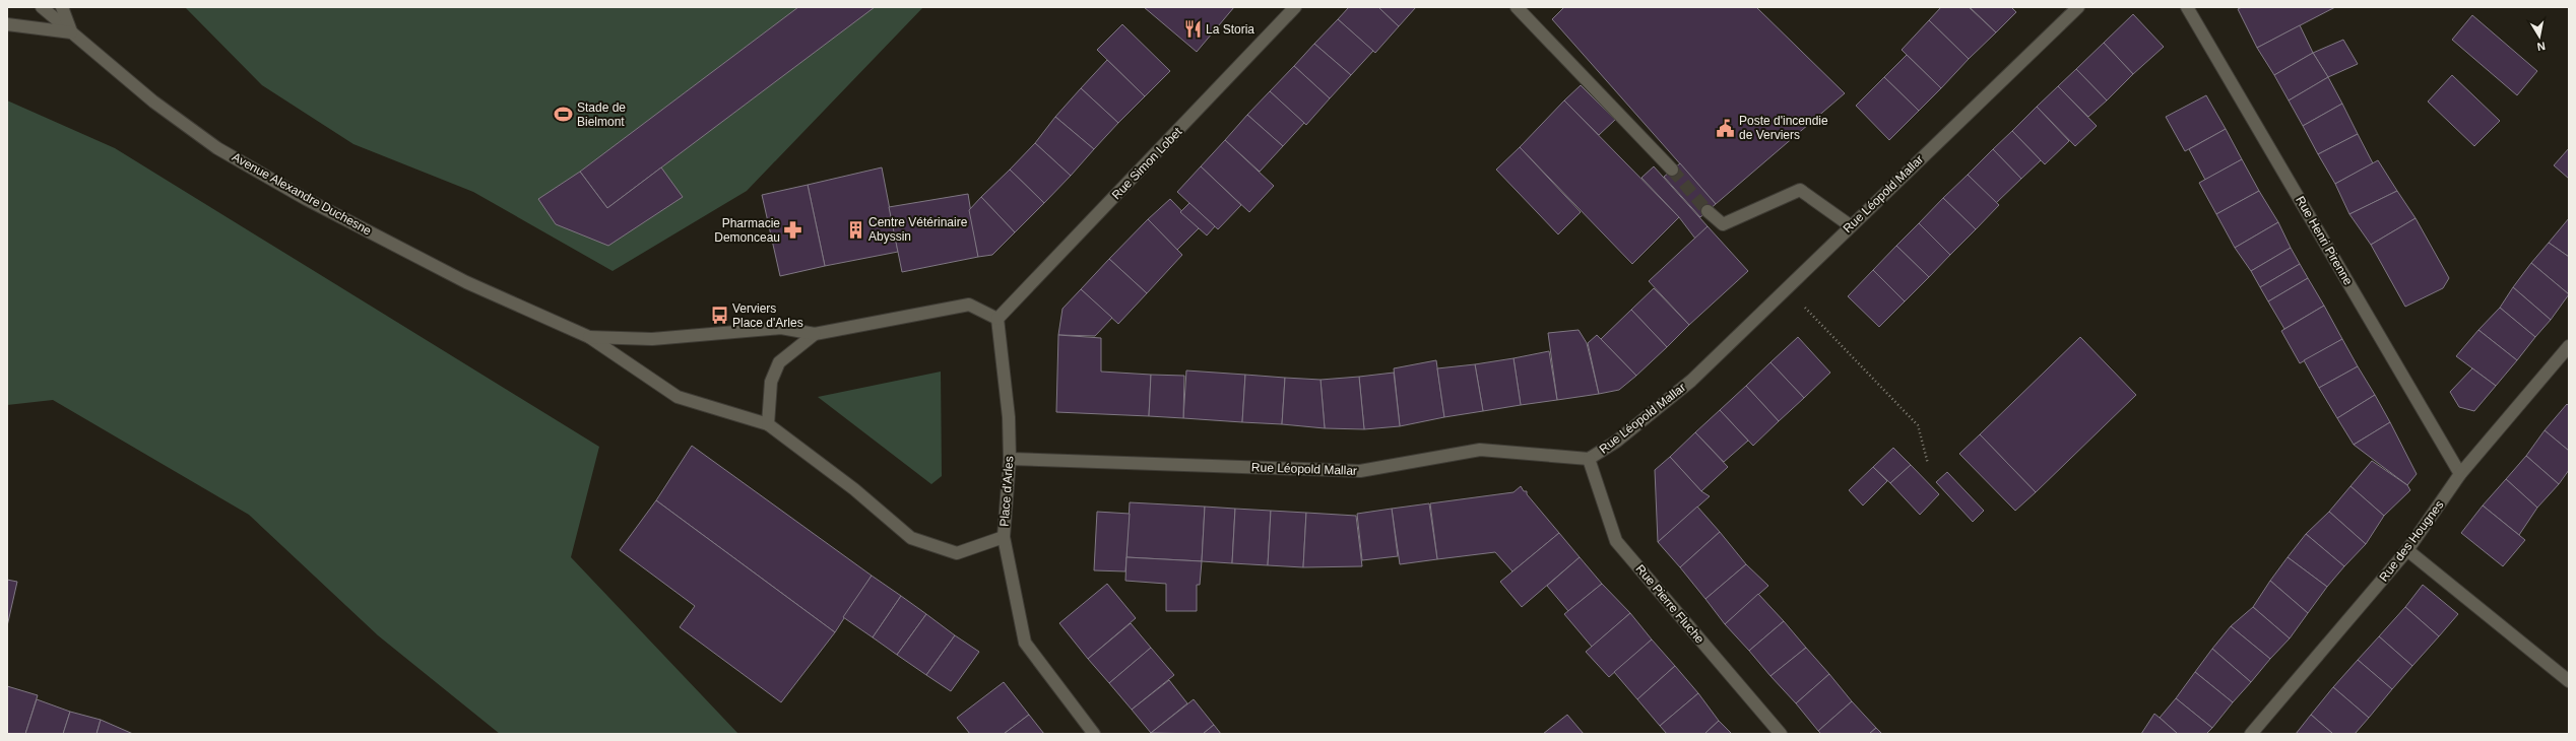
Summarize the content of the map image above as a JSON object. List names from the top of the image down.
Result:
{
  "streets": {
    "street": [
      "Rue Simon Lobet",
      "Avenue Alexandre Duchesne",
      "Rue Léopold Mallar",
      "Rue Henri Pirenne",
      "Place d'Arles",
      "Rue des Hougnes",
      "Rue Pierre Fluche"
    ]
  },
  "crossings": [
    ["Rue Simon Lobet", "Place d'Arles"],
    ["Avenue Alexandre Duchesne", "Place d'Arles"],
    ["Rue Léopold Mallar", "Place d'Arles"],
    ["Rue Léopold Mallar", "Rue Pierre Fluche"],
    ["Rue Henri Pirenne", "Rue des Hougnes"]
  ],
  "places": {
    "restaurant": ["La Storia"],
    "sports": ["Stade de Bielmont"],
    "public building": ["Poste d'incendie de Verviers"],
    "building": ["Centre Vétérinaire Abyssin"],
    "pharmacy": ["Pharmacie Demonceau"],
    "bus stop": ["Verviers Place d'Arles"]
  },
  "north": "bottom"
}
